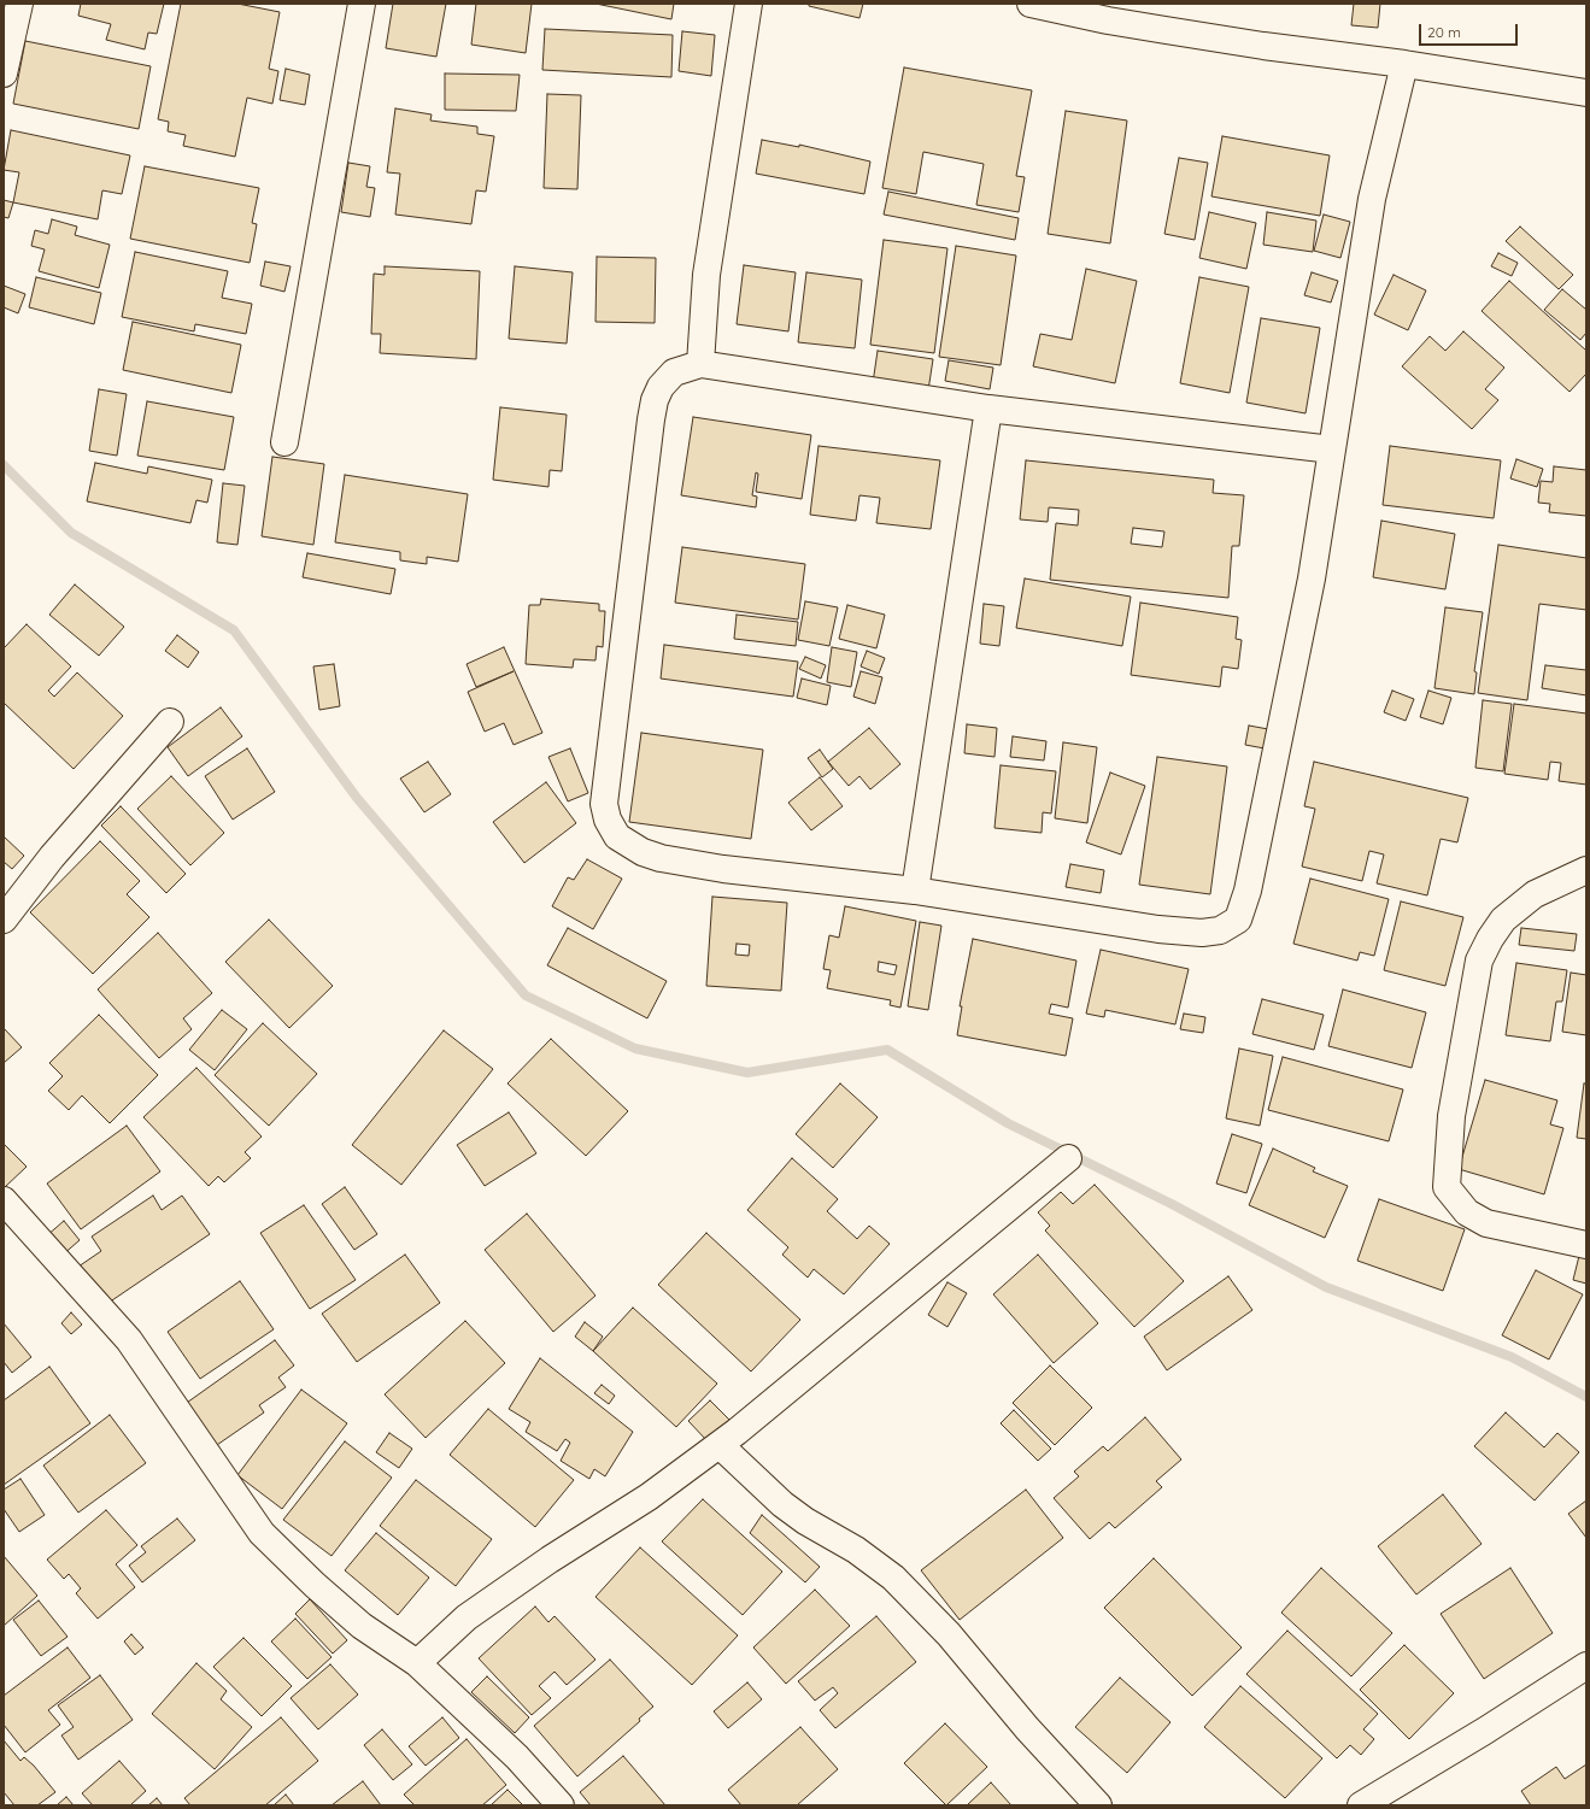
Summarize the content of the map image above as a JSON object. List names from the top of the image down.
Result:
{
  "scale_bar": "20 m"
}
